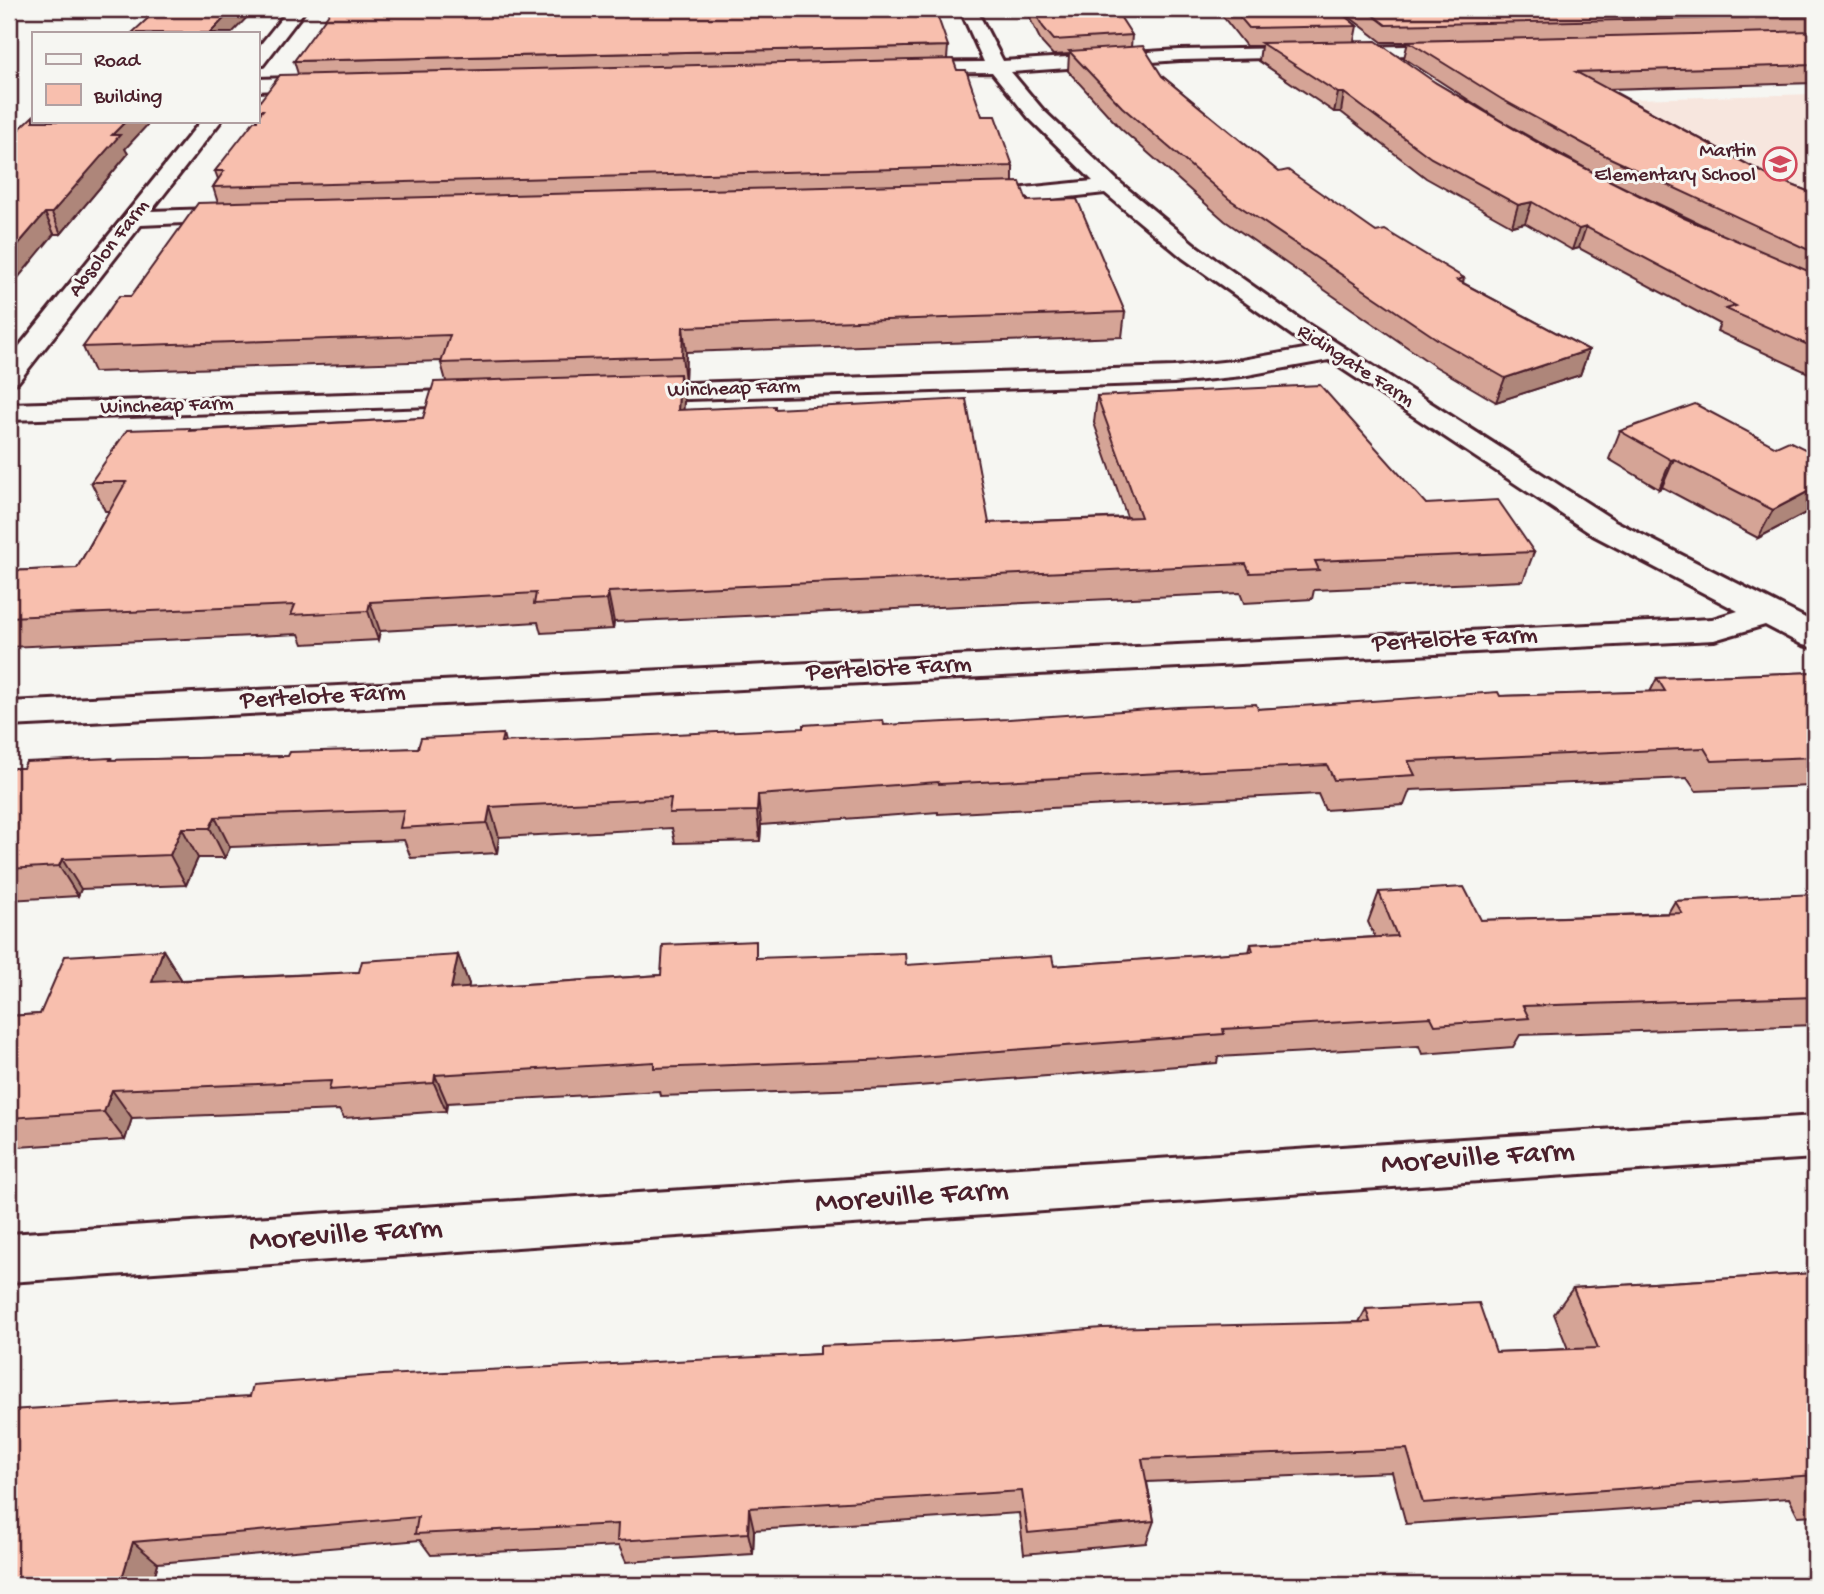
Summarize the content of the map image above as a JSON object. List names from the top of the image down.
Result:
{
  "streets": {
    "street": [
      "Absolon Farm",
      "Ridingate Farm",
      "Wincheap Farm",
      "Pertelote Farm",
      "Moreville Farm"
    ]
  },
  "crossings": [
    ["Ridingate Farm", "Wincheap Farm"],
    ["Ridingate Farm", "Pertelote Farm"]
  ],
  "places": {
    "school or university": ["Martin Elementary School"]
  },
  "legend": ["Road", "Building"]
}
